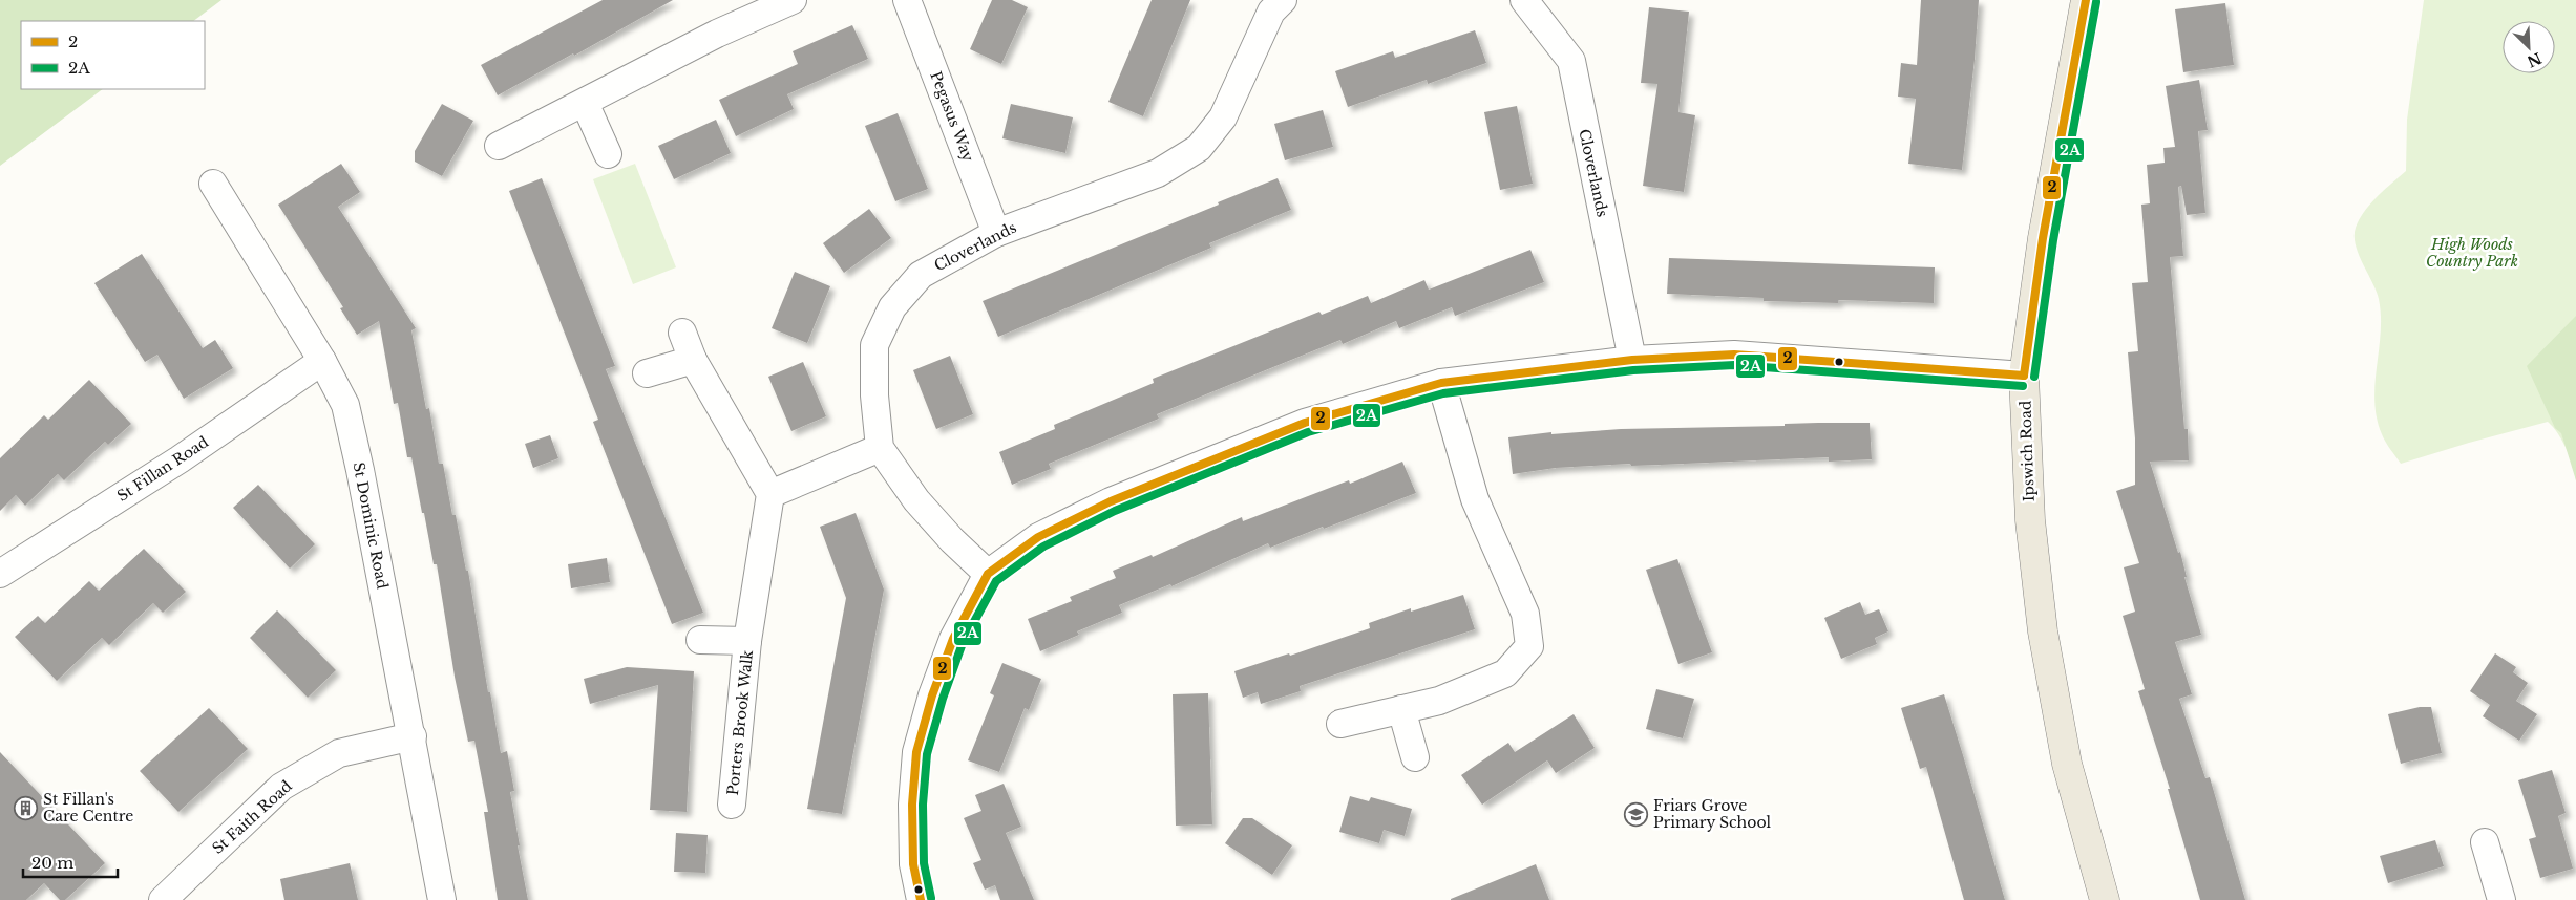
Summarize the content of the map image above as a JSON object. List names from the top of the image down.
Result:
{
  "streets": {
    "main road": ["Ipswich Road"],
    "street": [
      "Pegasus Way",
      "Cloverlands",
      "St Fillan Road",
      "St Dominic Road",
      "Porters Brook Walk",
      "St Faith Road"
    ]
  },
  "crossings": [
    ["Pegasus Way", "Cloverlands"],
    ["St Fillan Road", "St Dominic Road"],
    ["St Dominic Road", "St Faith Road"]
  ],
  "parks": ["High Woods Country Park"],
  "places": {
    "building": ["St Fillan's Care Centre"],
    "school or university": ["Friars Grove Primary School"]
  },
  "lines": ["transit line 2", "transit line 2A"],
  "legend": ["2", "2A"],
  "scale_bar": "20 m",
  "north": "bottom right"
}
